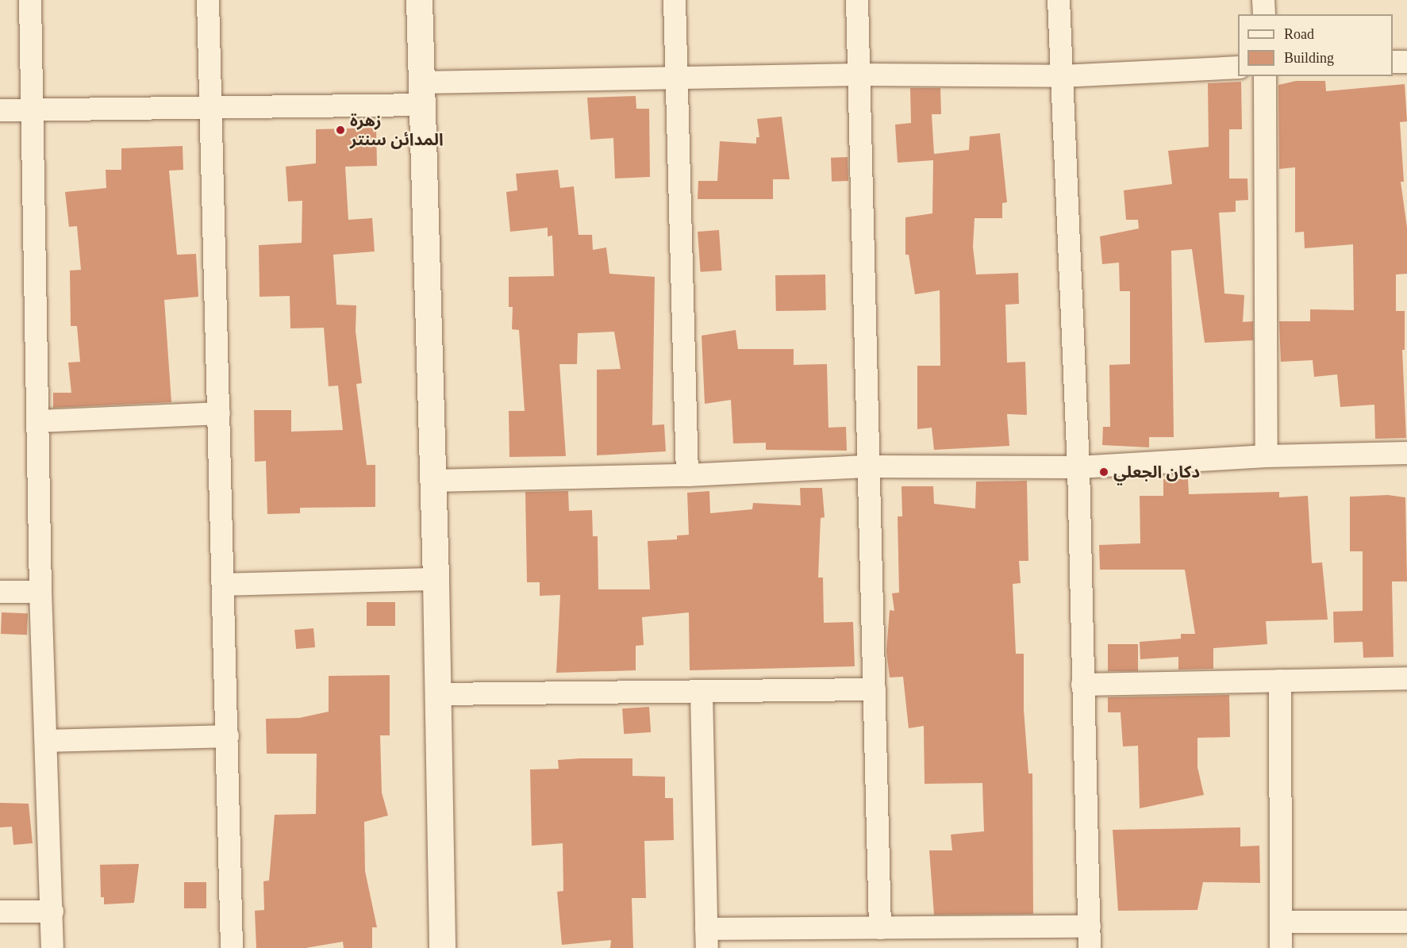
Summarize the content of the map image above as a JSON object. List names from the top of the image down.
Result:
{
  "places": ["زهرة المدائن سنتر", "دكان الجعلي"],
  "legend": ["Road", "Building"]
}
